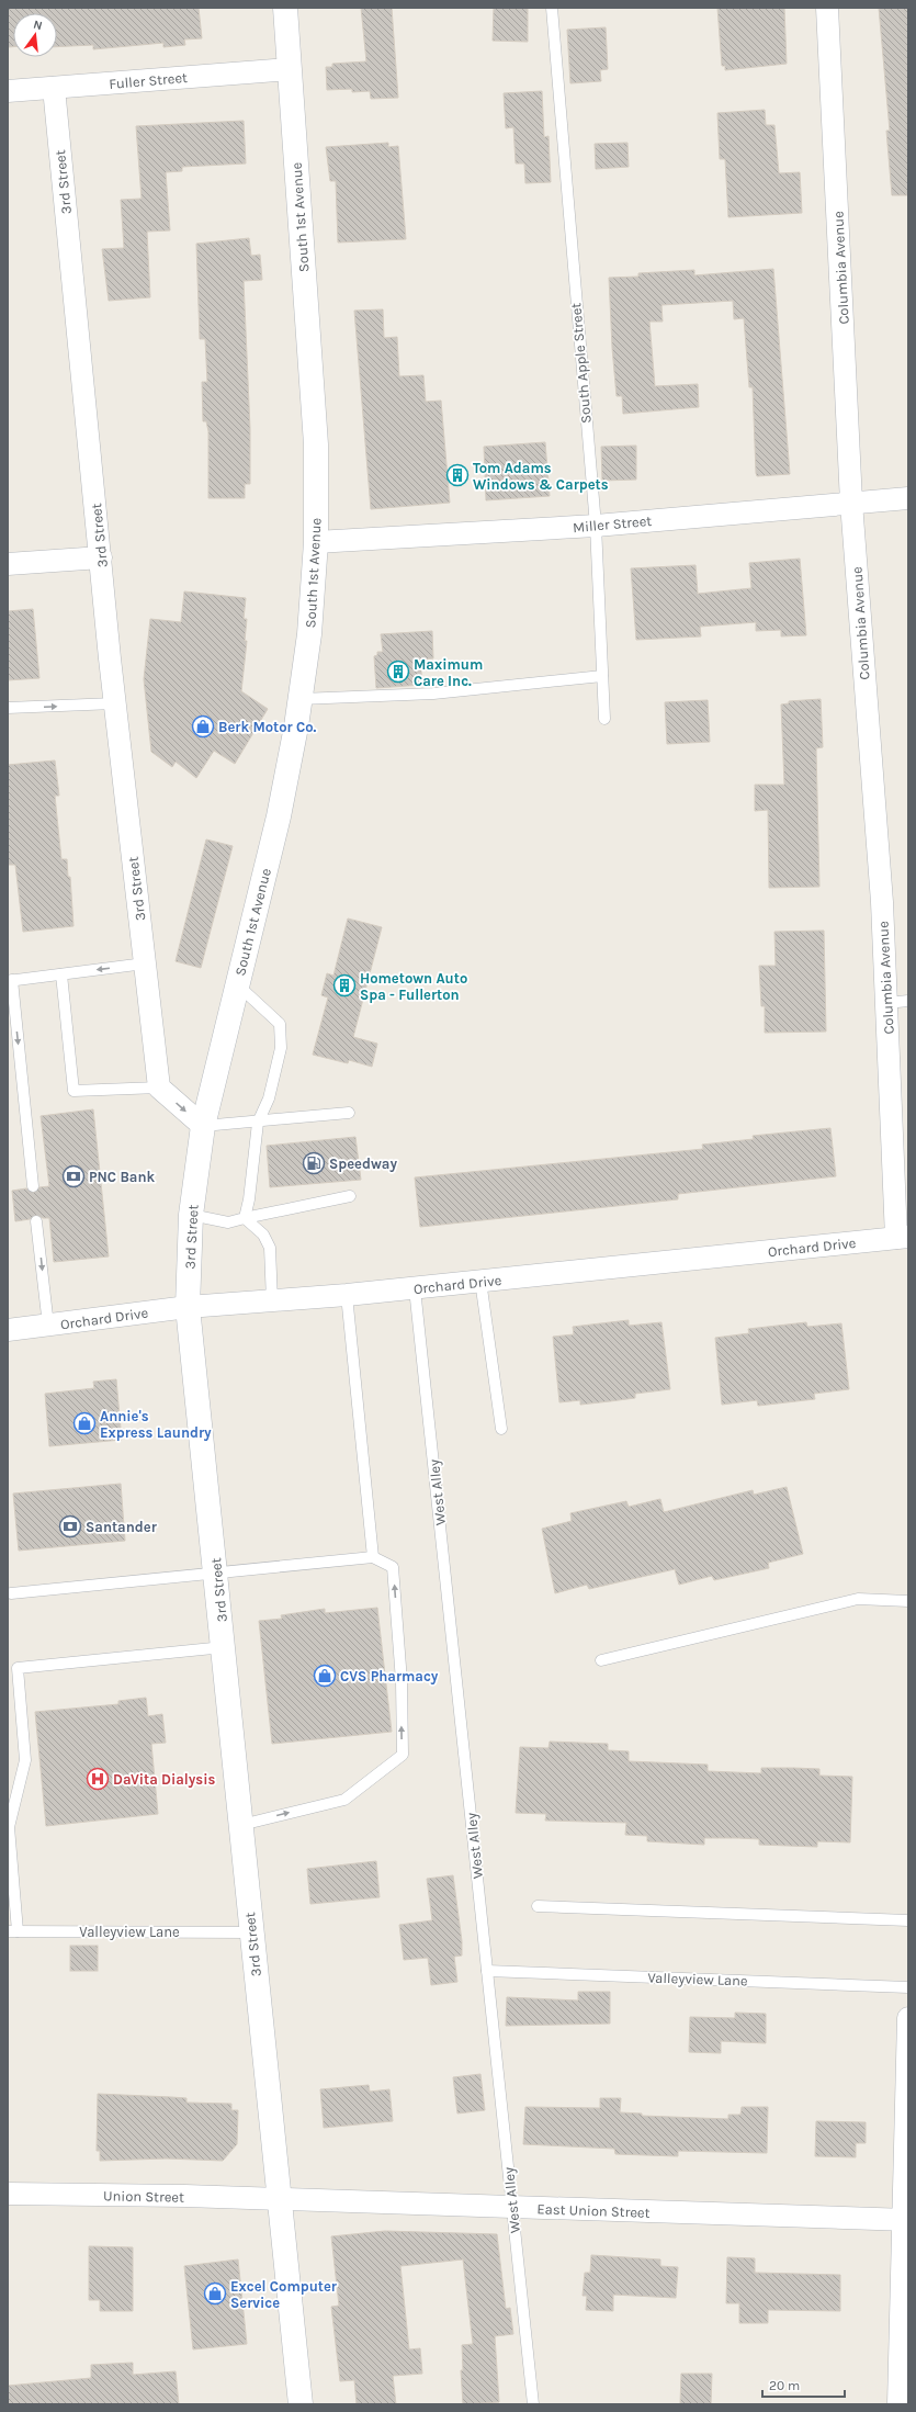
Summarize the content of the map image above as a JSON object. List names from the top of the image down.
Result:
{
  "streets": {
    "main road": ["3rd Street", "South 1st Avenue"],
    "street": [
      "Fuller Street",
      "Columbia Avenue",
      "Miller Street",
      "Orchard Drive",
      "Union Street",
      "East Union Street"
    ],
    "lane": ["South Apple Street", "West Alley", "Valleyview Lane"]
  },
  "crossings": [
    ["Fuller Street", "3rd Street"],
    ["Fuller Street", "South 1st Avenue"],
    ["3rd Street", "South 1st Avenue"],
    ["3rd Street", "Orchard Drive"],
    ["3rd Street", "Valleyview Lane"],
    ["3rd Street", "Union Street"],
    ["3rd Street", "East Union Street"],
    ["South 1st Avenue", "Miller Street"],
    ["Columbia Avenue", "Miller Street"],
    ["Columbia Avenue", "Orchard Drive"],
    ["South Apple Street", "Miller Street"],
    ["Orchard Drive", "West Alley"],
    ["West Alley", "Valleyview Lane"],
    ["West Alley", "East Union Street"],
    ["Union Street", "East Union Street"]
  ],
  "places": {
    "building": ["Tom Adams Windows & Carpets", "Maximum Care Inc.", "Hometown Auto Spa - Fullerton"],
    "shop": [
      "Berk Motor Co.",
      "Annie's Express Laundry",
      "CVS Pharmacy",
      "Excel Computer Service"
    ],
    "fuel station": ["Speedway"],
    "bank": ["PNC Bank", "Santander"],
    "hospital": ["DaVita Dialysis"]
  },
  "scale_bar": "20 m",
  "north": "top"
}
